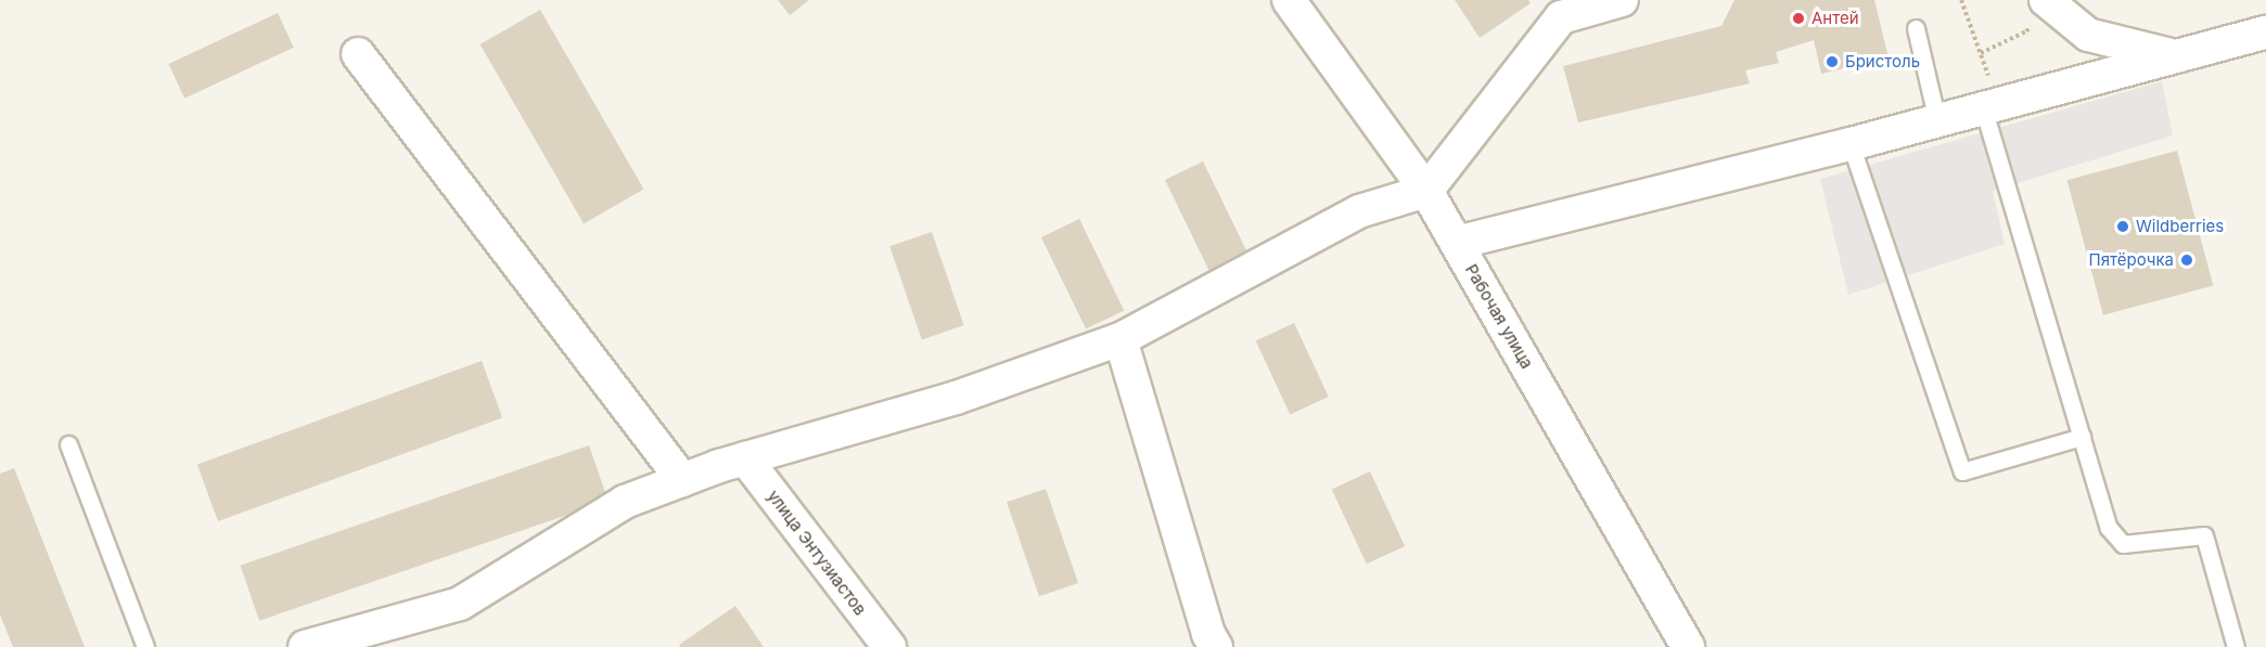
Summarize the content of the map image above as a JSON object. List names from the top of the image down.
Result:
{
  "streets": {
    "street": ["Рабочая улица", "улица Энтузиастов"]
  },
  "places": [
    "Антей",
    "Бристоль",
    "Wildberries",
    "Пятёрочка"
  ]
}
